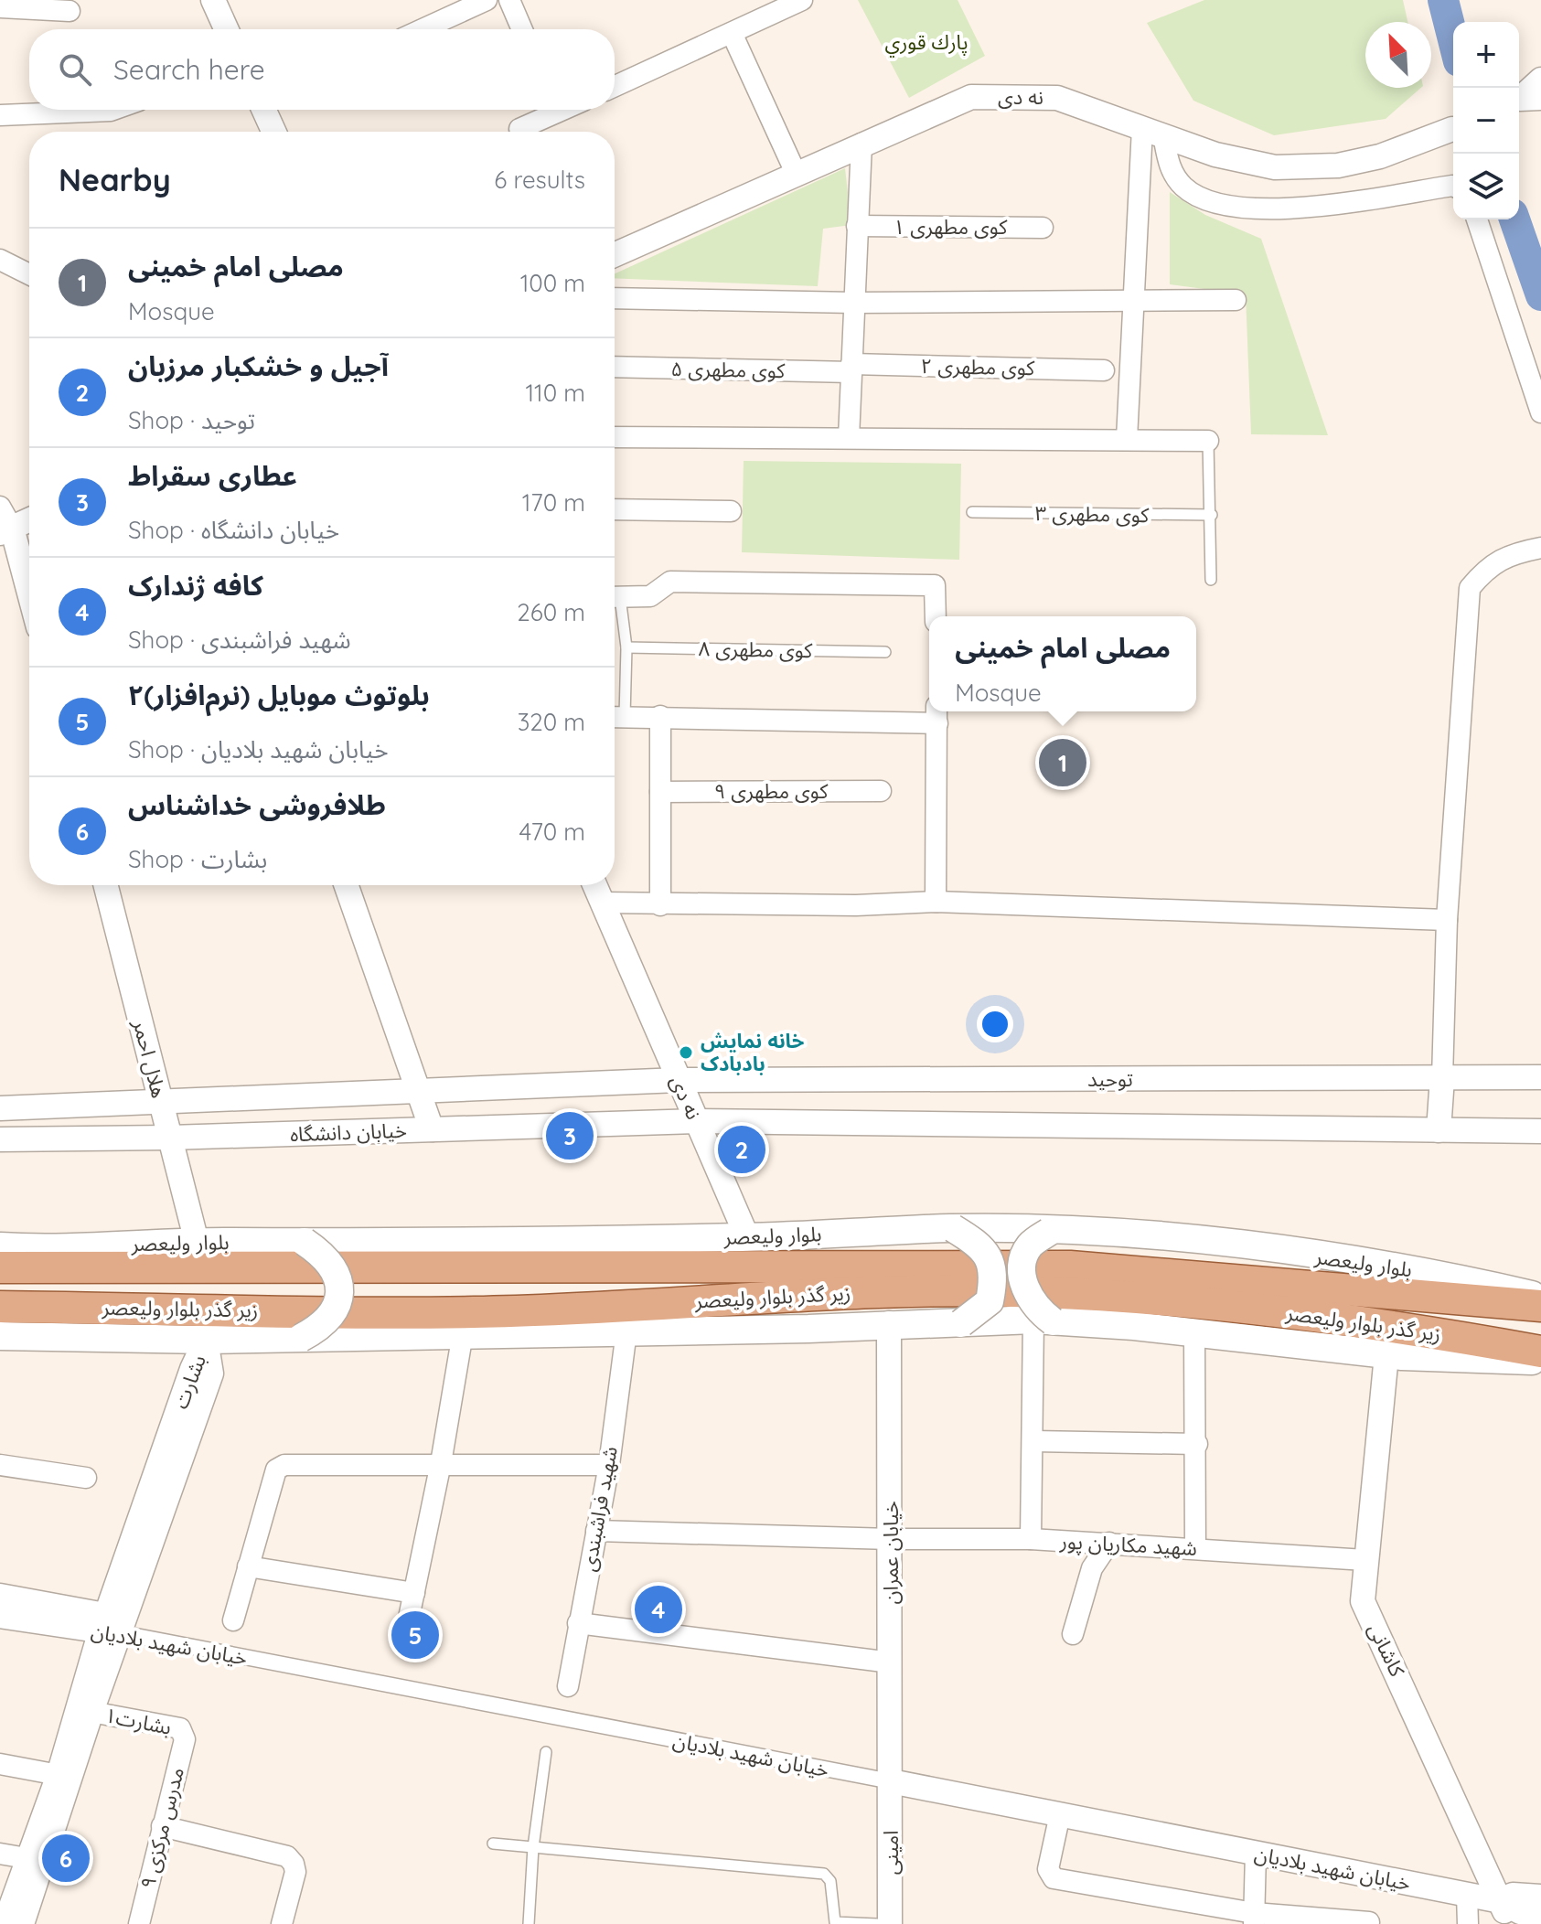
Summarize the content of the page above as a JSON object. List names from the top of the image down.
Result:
{
  "streets": {
    "main road": ["بلوار ولیعصر", "زیر گذر بلوار ولیعصر"],
    "street": [
      "نه دی",
      "کوی مطهری ۱",
      "کوی مطهری ۲",
      "کوی مطهری ۵",
      "کوی مطهری ۹",
      "هلال احمر",
      "توحید",
      "خیابان دانشگاه",
      "بشارت",
      "شهید فراشبندی",
      "شهید مکاریان پور",
      "خیابان عمران",
      "خیابان شهید بلادیان",
      "کاشانی",
      "بشارت۱",
      "مدرس مرکزی ۹",
      "امینی"
    ],
    "lane": ["کوی مطهری ۳", "کوی مطهری ۸"]
  },
  "crossings": [
    ["نه دی", "توحید"],
    ["نه دی", "خیابان دانشگاه"],
    ["نه دی", "بلوار ولیعصر"],
    ["کوی مطهری ۲", "کوی مطهری ۵"],
    ["هلال احمر", "خیابان دانشگاه"],
    ["هلال احمر", "بلوار ولیعصر"],
    ["توحید", "خیابان دانشگاه"],
    ["بشارت", "خیابان شهید بلادیان"],
    ["بشارت", "بشارت۱"],
    ["شهید فراشبندی", "شهید مکاریان پور"],
    ["شهید مکاریان پور", "خیابان عمران"],
    ["شهید مکاریان پور", "کاشانی"],
    ["خیابان عمران", "خیابان شهید بلادیان"],
    ["خیابان عمران", "امینی"],
    ["خیابان شهید بلادیان", "کاشانی"],
    ["خیابان شهید بلادیان", "امینی"],
    ["بشارت۱", "مدرس مرکزی ۹"]
  ],
  "parks": ["پارك قوري"],
  "places": ["خانه نمایش بادبادک"],
  "north": "top left",
  "page": {
    "map_buttons": ["+", "−"],
    "search": "Search here",
    "heading": ["Nearby", "6 results"],
    "list": [
      {
        "mark": "1",
        "name": "مصلی امام خمینی",
        "note": "Mosque",
        "value": "100 m"
      },
      {
        "mark": "2",
        "name": "آجیل و خشکبار مرزبان",
        "note": "Shop · توحید",
        "value": "110 m"
      },
      {
        "mark": "3",
        "name": "عطاری سقراط",
        "note": "Shop · خیابان دانشگاه",
        "value": "170 m"
      },
      {
        "mark": "4",
        "name": "کافه ژندارک",
        "note": "Shop · شهید فراشبندی",
        "value": "260 m"
      },
      {
        "mark": "5",
        "name": "بلوتوث موبایل (نرم‌افزار)۲",
        "note": "Shop · خیابان شهید بلادیان",
        "value": "320 m"
      },
      {
        "mark": "6",
        "name": "طلافروشی خداشناس",
        "note": "Shop · بشارت",
        "value": "470 m"
      }
    ],
    "popup": ["مصلی امام خمینی", "Mosque"],
    "pins": [
      "1",
      "3",
      "2",
      "4",
      "5",
      "6"
    ]
  }
}
